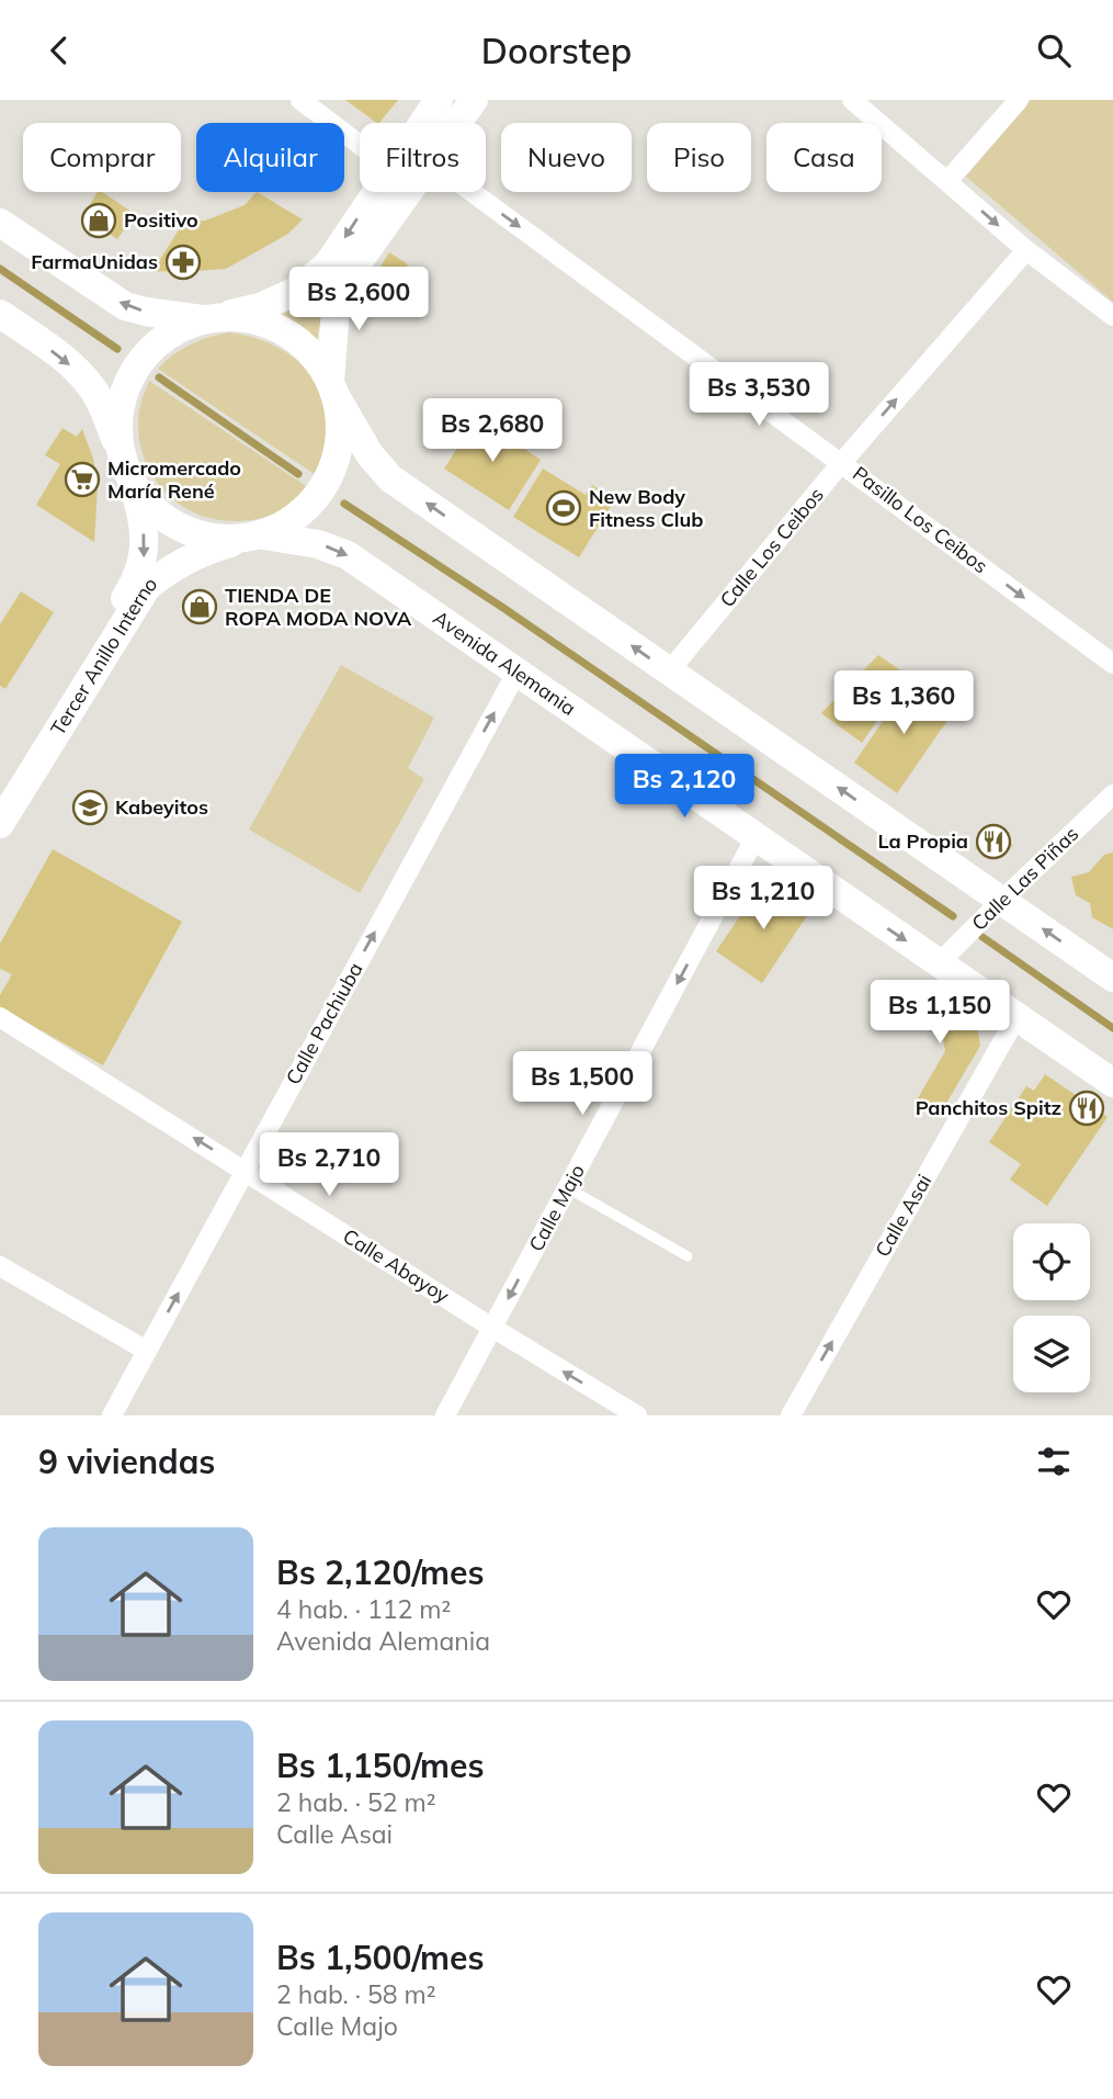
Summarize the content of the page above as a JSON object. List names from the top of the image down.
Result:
{
  "streets": {
    "main road": ["Tercer Anillo Interno", "Avenida Alemania"],
    "street": [
      "Pasillo Los Ceibos",
      "Calle Los Ceibos",
      "Calle Las Piñas",
      "Calle Pachiuba",
      "Calle Majo",
      "Calle Asai",
      "Calle Abayoy"
    ]
  },
  "crossings": [
    ["Pasillo Los Ceibos", "Calle Los Ceibos"],
    ["Tercer Anillo Interno", "Avenida Alemania"],
    ["Avenida Alemania", "Calle Las Piñas"],
    ["Avenida Alemania", "Calle Pachiuba"],
    ["Avenida Alemania", "Calle Majo"],
    ["Avenida Alemania", "Calle Asai"],
    ["Calle Pachiuba", "Calle Abayoy"],
    ["Calle Majo", "Calle Abayoy"]
  ],
  "one_way": [
    "Pasillo Los Ceibos",
    "Calle Los Ceibos",
    "Tercer Anillo Interno",
    "Calle Pachiuba",
    "Calle Majo",
    "Calle Asai",
    "Calle Abayoy"
  ],
  "places": {
    "shop": ["Positivo", "TIENDA DE ROPA MODA NOVA"],
    "pharmacy": ["FarmaUnidas"],
    "supermarket": ["Micromercado María René"],
    "sports": ["New Body Fitness Club"],
    "school or university": ["Kabeyitos"],
    "restaurant": ["La Propia", "Panchitos Spitz"]
  },
  "page": {
    "header": "Doorstep",
    "chip": [
      "Comprar",
      "Alquilar",
      "Filtros",
      "Nuevo",
      "Piso",
      "Casa"
    ],
    "price": [
      "Bs 2,600",
      "Bs 3,530",
      "Bs 2,680",
      "Bs 1,360",
      "Bs 2,120",
      "Bs 1,210",
      "Bs 1,150",
      "Bs 1,500",
      "Bs 2,710"
    ],
    "heading": "9 viviendas",
    "list": [
      {
        "name": "Bs 2,120/mes",
        "note": "4 hab. · 112 m² · Avenida Alemania"
      },
      {
        "name": "Bs 1,150/mes",
        "note": "2 hab. · 52 m² · Calle Asai"
      },
      {
        "name": "Bs 1,500/mes",
        "note": "2 hab. · 58 m² · Calle Majo"
      }
    ]
  }
}
